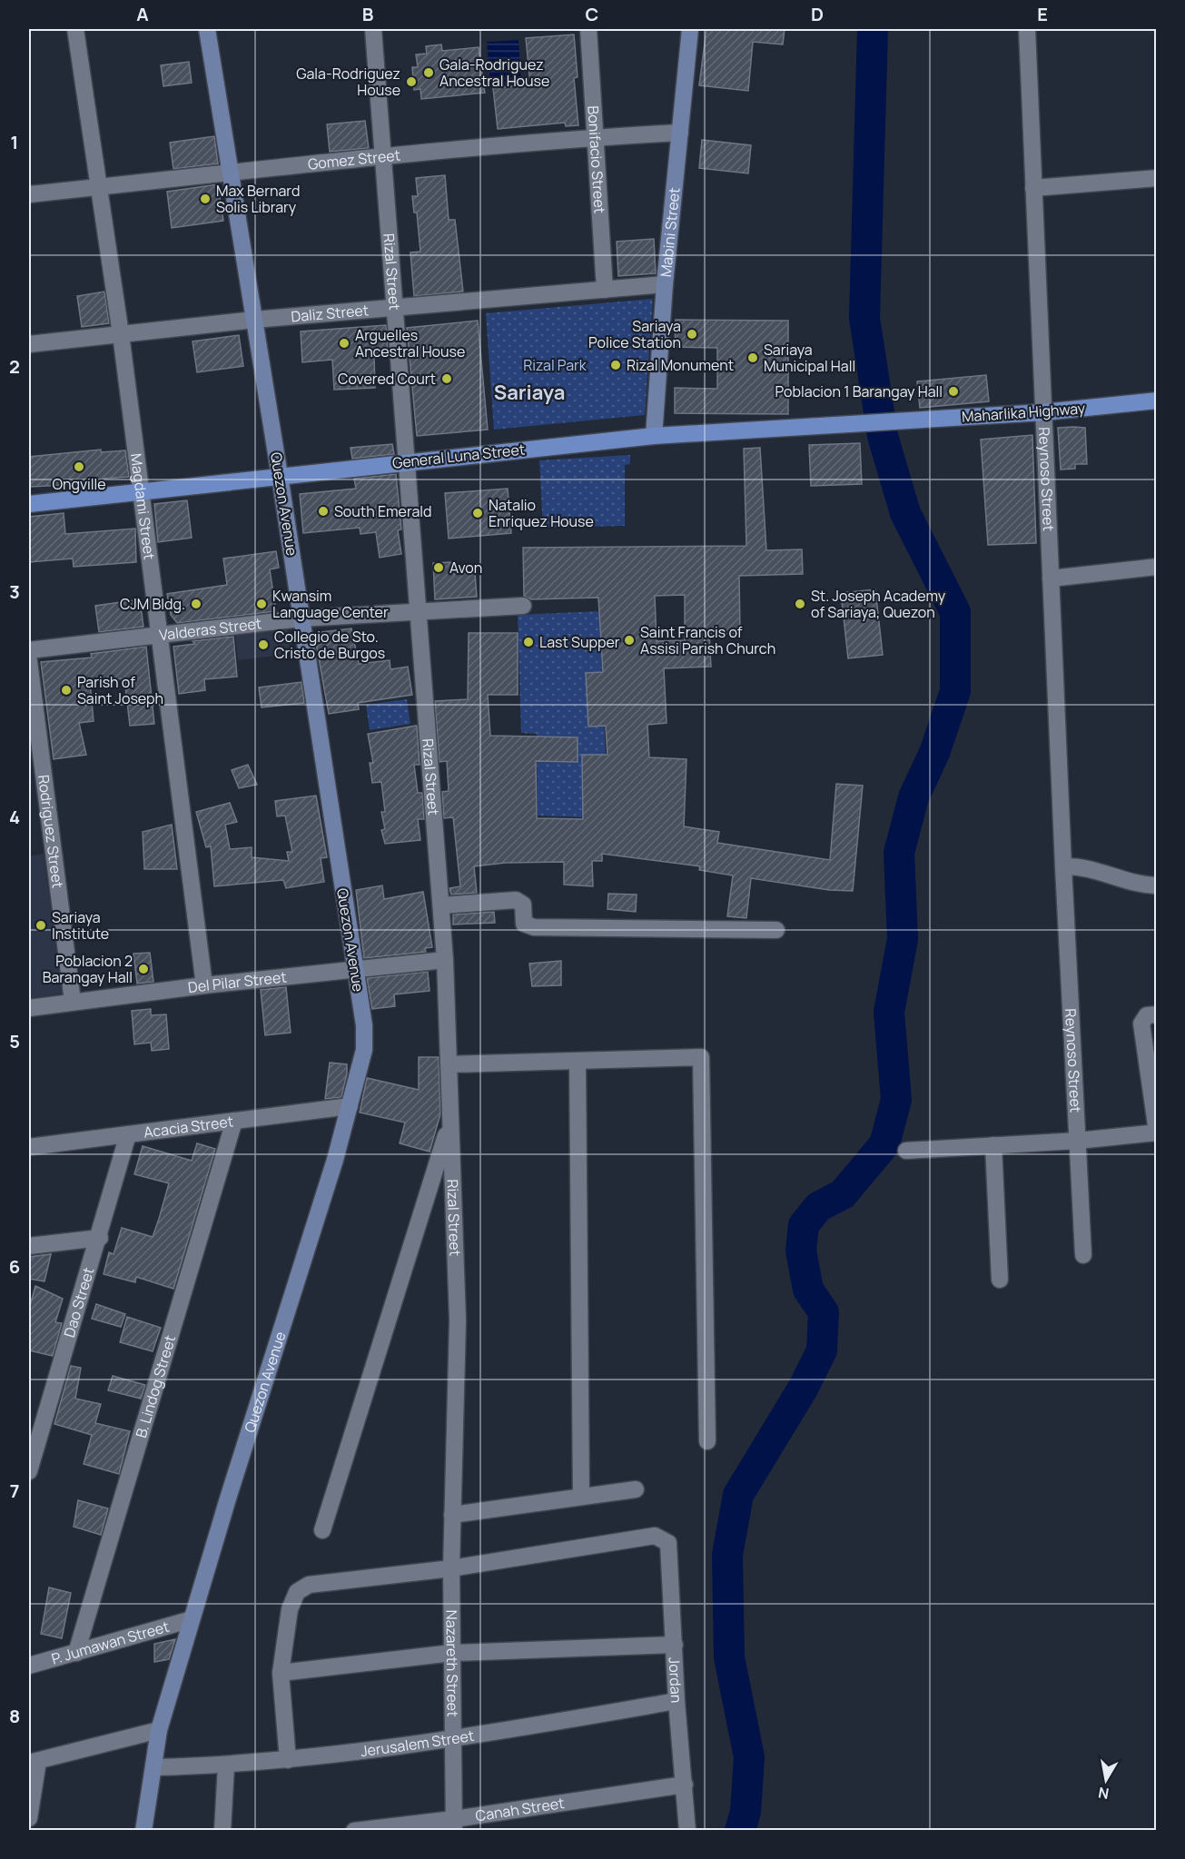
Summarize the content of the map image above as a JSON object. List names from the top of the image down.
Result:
{
  "streets": {
    "main road": ["Maharlika Highway", "General Luna Street"],
    "street": [
      "Bonifacio Street",
      "Gomez Street",
      "Mabini Street",
      "Rizal Street",
      "Daliz Street",
      "Reynoso Street",
      "Quezon Avenue",
      "Magdami Street",
      "Valderas Street",
      "Rodriguez Street",
      "Del Pilar Street",
      "Acacia Street",
      "Dao Street",
      "B. Lindog Street",
      "P. Jumawan Street",
      "Nazareth Street",
      "Jordan",
      "Jerusalem Street",
      "Canah Street"
    ]
  },
  "crossings": [
    ["Bonifacio Street", "Gomez Street"],
    ["Bonifacio Street", "Daliz Street"],
    ["Gomez Street", "Mabini Street"],
    ["Gomez Street", "Rizal Street"],
    ["Gomez Street", "Quezon Avenue"],
    ["Gomez Street", "Magdami Street"],
    ["Mabini Street", "Daliz Street"],
    ["Mabini Street", "General Luna Street"],
    ["Rizal Street", "Daliz Street"],
    ["Rizal Street", "General Luna Street"],
    ["Rizal Street", "Valderas Street"],
    ["Rizal Street", "Del Pilar Street"],
    ["Rizal Street", "Nazareth Street"],
    ["Daliz Street", "Quezon Avenue"],
    ["Daliz Street", "Magdami Street"],
    ["Maharlika Highway", "General Luna Street"],
    ["Maharlika Highway", "Reynoso Street"],
    ["General Luna Street", "Quezon Avenue"],
    ["General Luna Street", "Magdami Street"],
    ["Quezon Avenue", "Valderas Street"],
    ["Quezon Avenue", "Del Pilar Street"],
    ["Quezon Avenue", "Acacia Street"],
    ["Quezon Avenue", "P. Jumawan Street"],
    ["Quezon Avenue", "Jerusalem Street"],
    ["Magdami Street", "Valderas Street"],
    ["Magdami Street", "Del Pilar Street"],
    ["Rodriguez Street", "Del Pilar Street"],
    ["Acacia Street", "Dao Street"],
    ["Acacia Street", "B. Lindog Street"],
    ["B. Lindog Street", "P. Jumawan Street"],
    ["Nazareth Street", "Jordan"],
    ["Nazareth Street", "Jerusalem Street"],
    ["Nazareth Street", "Canah Street"],
    ["Jordan", "Jerusalem Street"],
    ["Jordan", "Canah Street"]
  ],
  "districts": ["Sariaya"],
  "parks": ["Rizal Park"],
  "places": [
    "Gala-Rodriguez Ancestral House",
    "Gala-Rodriguez House",
    "Max Bernard Solis Library",
    "Sariaya Police Station",
    "Arguelles Ancestral House",
    "Sariaya Municipal Hall",
    "Rizal Monument",
    "Covered Court",
    "Poblacion 1 Barangay Hall",
    "Ongville",
    "South Emerald",
    "Natalio Enriquez House",
    "Avon",
    "CJM Bldg.",
    "Kwansim Language Center",
    "St. Joseph Academy of Sariaya, Quezon",
    "Saint Francis of Assisi Parish Church",
    "Last Supper",
    "Collegio de Sto. Cristo de Burgos",
    "Parish of Saint Joseph",
    "Sariaya Institute",
    "Poblacion 2 Barangay Hall"
  ],
  "north": "bottom",
  "grid": {
    "columns": [
      "A",
      "B",
      "C",
      "D",
      "E"
    ],
    "rows": [
      "1",
      "2",
      "3",
      "4",
      "5",
      "6",
      "7",
      "8"
    ]
  }
}
